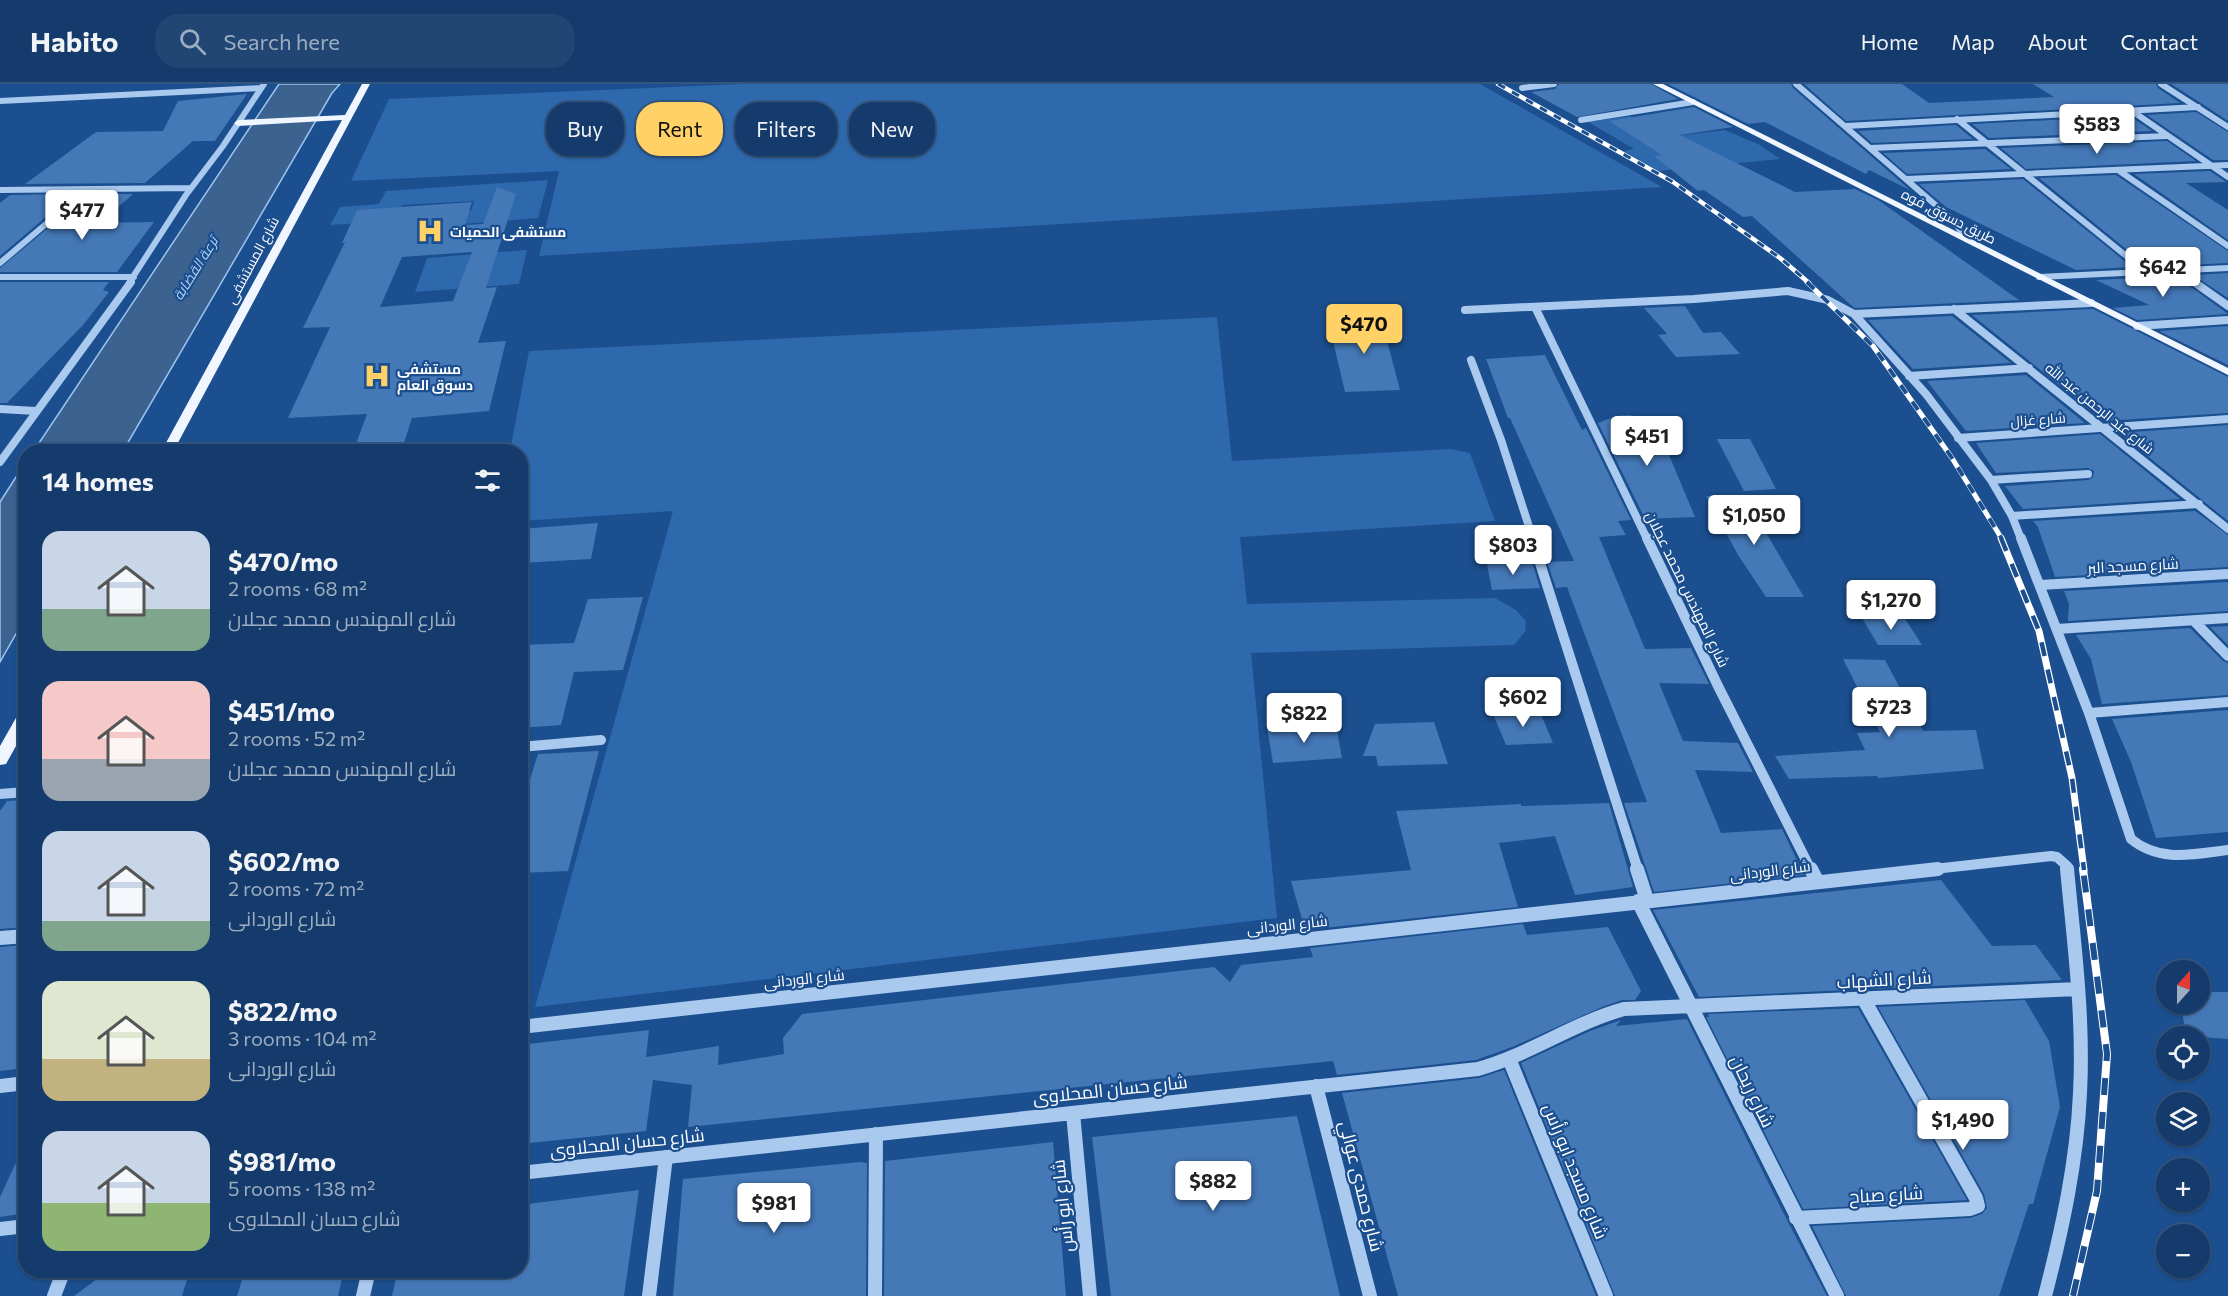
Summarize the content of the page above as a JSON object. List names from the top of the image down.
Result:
{
  "streets": {
    "main road": ["طريق دسوق, فوه", "شارع المستشفى"],
    "street": [
      "شارع عبد الرحمن عبد الله",
      "شارع غزال",
      "شارع مسجد البر",
      "شارع المهندس محمد عجلان",
      "شارع الوردانى",
      "شارع الشهاب",
      "شارع حسان المحلاوى",
      "شارع ريحان",
      "شارع مسجد ابو رأس",
      "شارع حمدى عوالي",
      "شارع صباح",
      "شارع ابو رأس"
    ]
  },
  "crossings": [
    ["شارع عبد الرحمن عبد الله", "شارع غزال"],
    ["شارع المهندس محمد عجلان", "شارع الوردانى"],
    ["شارع الوردانى", "شارع الشهاب"],
    ["شارع الوردانى", "شارع ريحان"],
    ["شارع الشهاب", "شارع حسان المحلاوى"],
    ["شارع الشهاب", "شارع ريحان"],
    ["شارع الشهاب", "شارع صباح"],
    ["شارع حسان المحلاوى", "شارع ريحان"],
    ["شارع حسان المحلاوى", "شارع مسجد ابو رأس"],
    ["شارع حسان المحلاوى", "شارع حمدى عوالي"],
    ["شارع حسان المحلاوى", "شارع ابو رأس"],
    ["شارع ريحان", "شارع صباح"]
  ],
  "water": ["ترعة القضابة"],
  "places": {
    "hospital": ["مستشفى الحميات", "مستشفى دسوق العام"]
  },
  "north": "top",
  "page": {
    "header": "Habito",
    "search": "Search here",
    "nav": [
      "Home",
      "Map",
      "About",
      "Contact"
    ],
    "chip": [
      "Buy",
      "Rent",
      "Filters",
      "New"
    ],
    "price": [
      "$583",
      "$477",
      "$642",
      "$470",
      "$451",
      "$1,050",
      "$803",
      "$1,270",
      "$602",
      "$723",
      "$822",
      "$1,490",
      "$882",
      "$981"
    ],
    "heading": "14 homes",
    "list": [
      {
        "name": "$470/mo",
        "note": "2 rooms · 68 m² · شارع المهندس محمد عجلان"
      },
      {
        "name": "$451/mo",
        "note": "2 rooms · 52 m² · شارع المهندس محمد عجلان"
      },
      {
        "name": "$602/mo",
        "note": "2 rooms · 72 m² · شارع الوردانى"
      },
      {
        "name": "$822/mo",
        "note": "3 rooms · 104 m² · شارع الوردانى"
      },
      {
        "name": "$981/mo",
        "note": "5 rooms · 138 m² · شارع حسان المحلاوى"
      }
    ],
    "map_buttons": ["+", "−"]
  }
}
